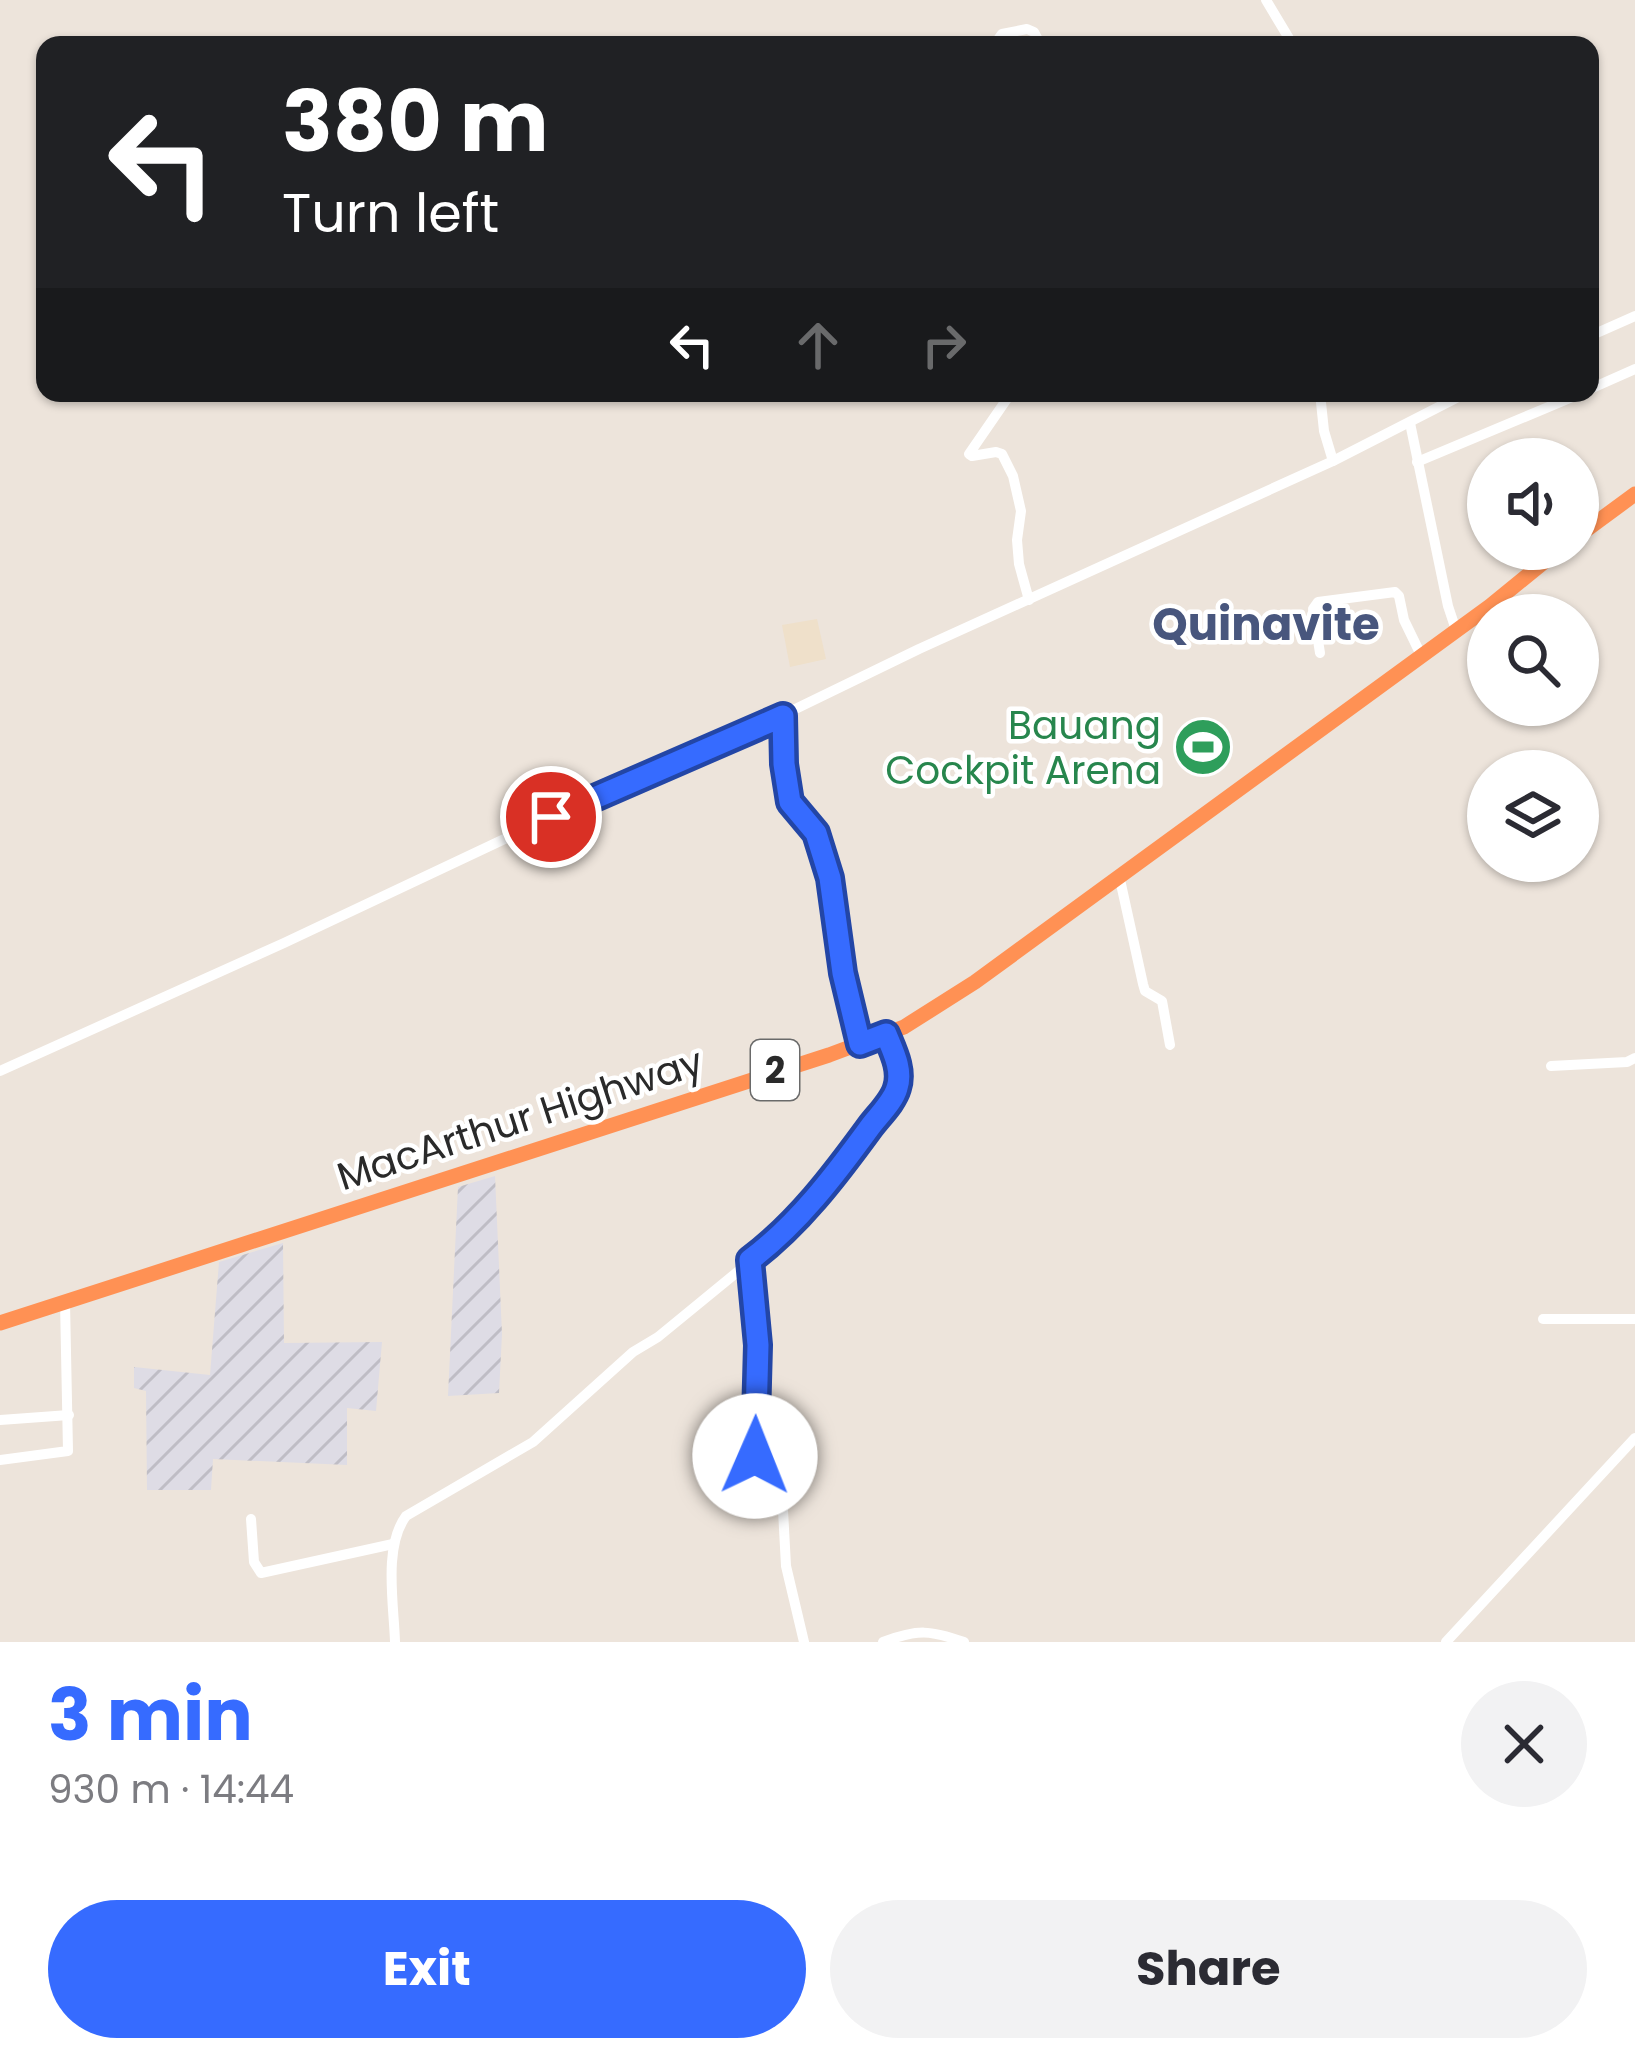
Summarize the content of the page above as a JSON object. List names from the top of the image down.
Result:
{
  "streets": {
    "highway": ["2", "MacArthur Highway"]
  },
  "districts": ["Quinavite"],
  "places": {
    "sports": ["Bauang Cockpit Arena"]
  },
  "page": {
    "turn": ["380 m", "Turn left"],
    "heading": ["3 min", "930 m · 14:44"],
    "buttons": ["Exit", "Share"]
  }
}
